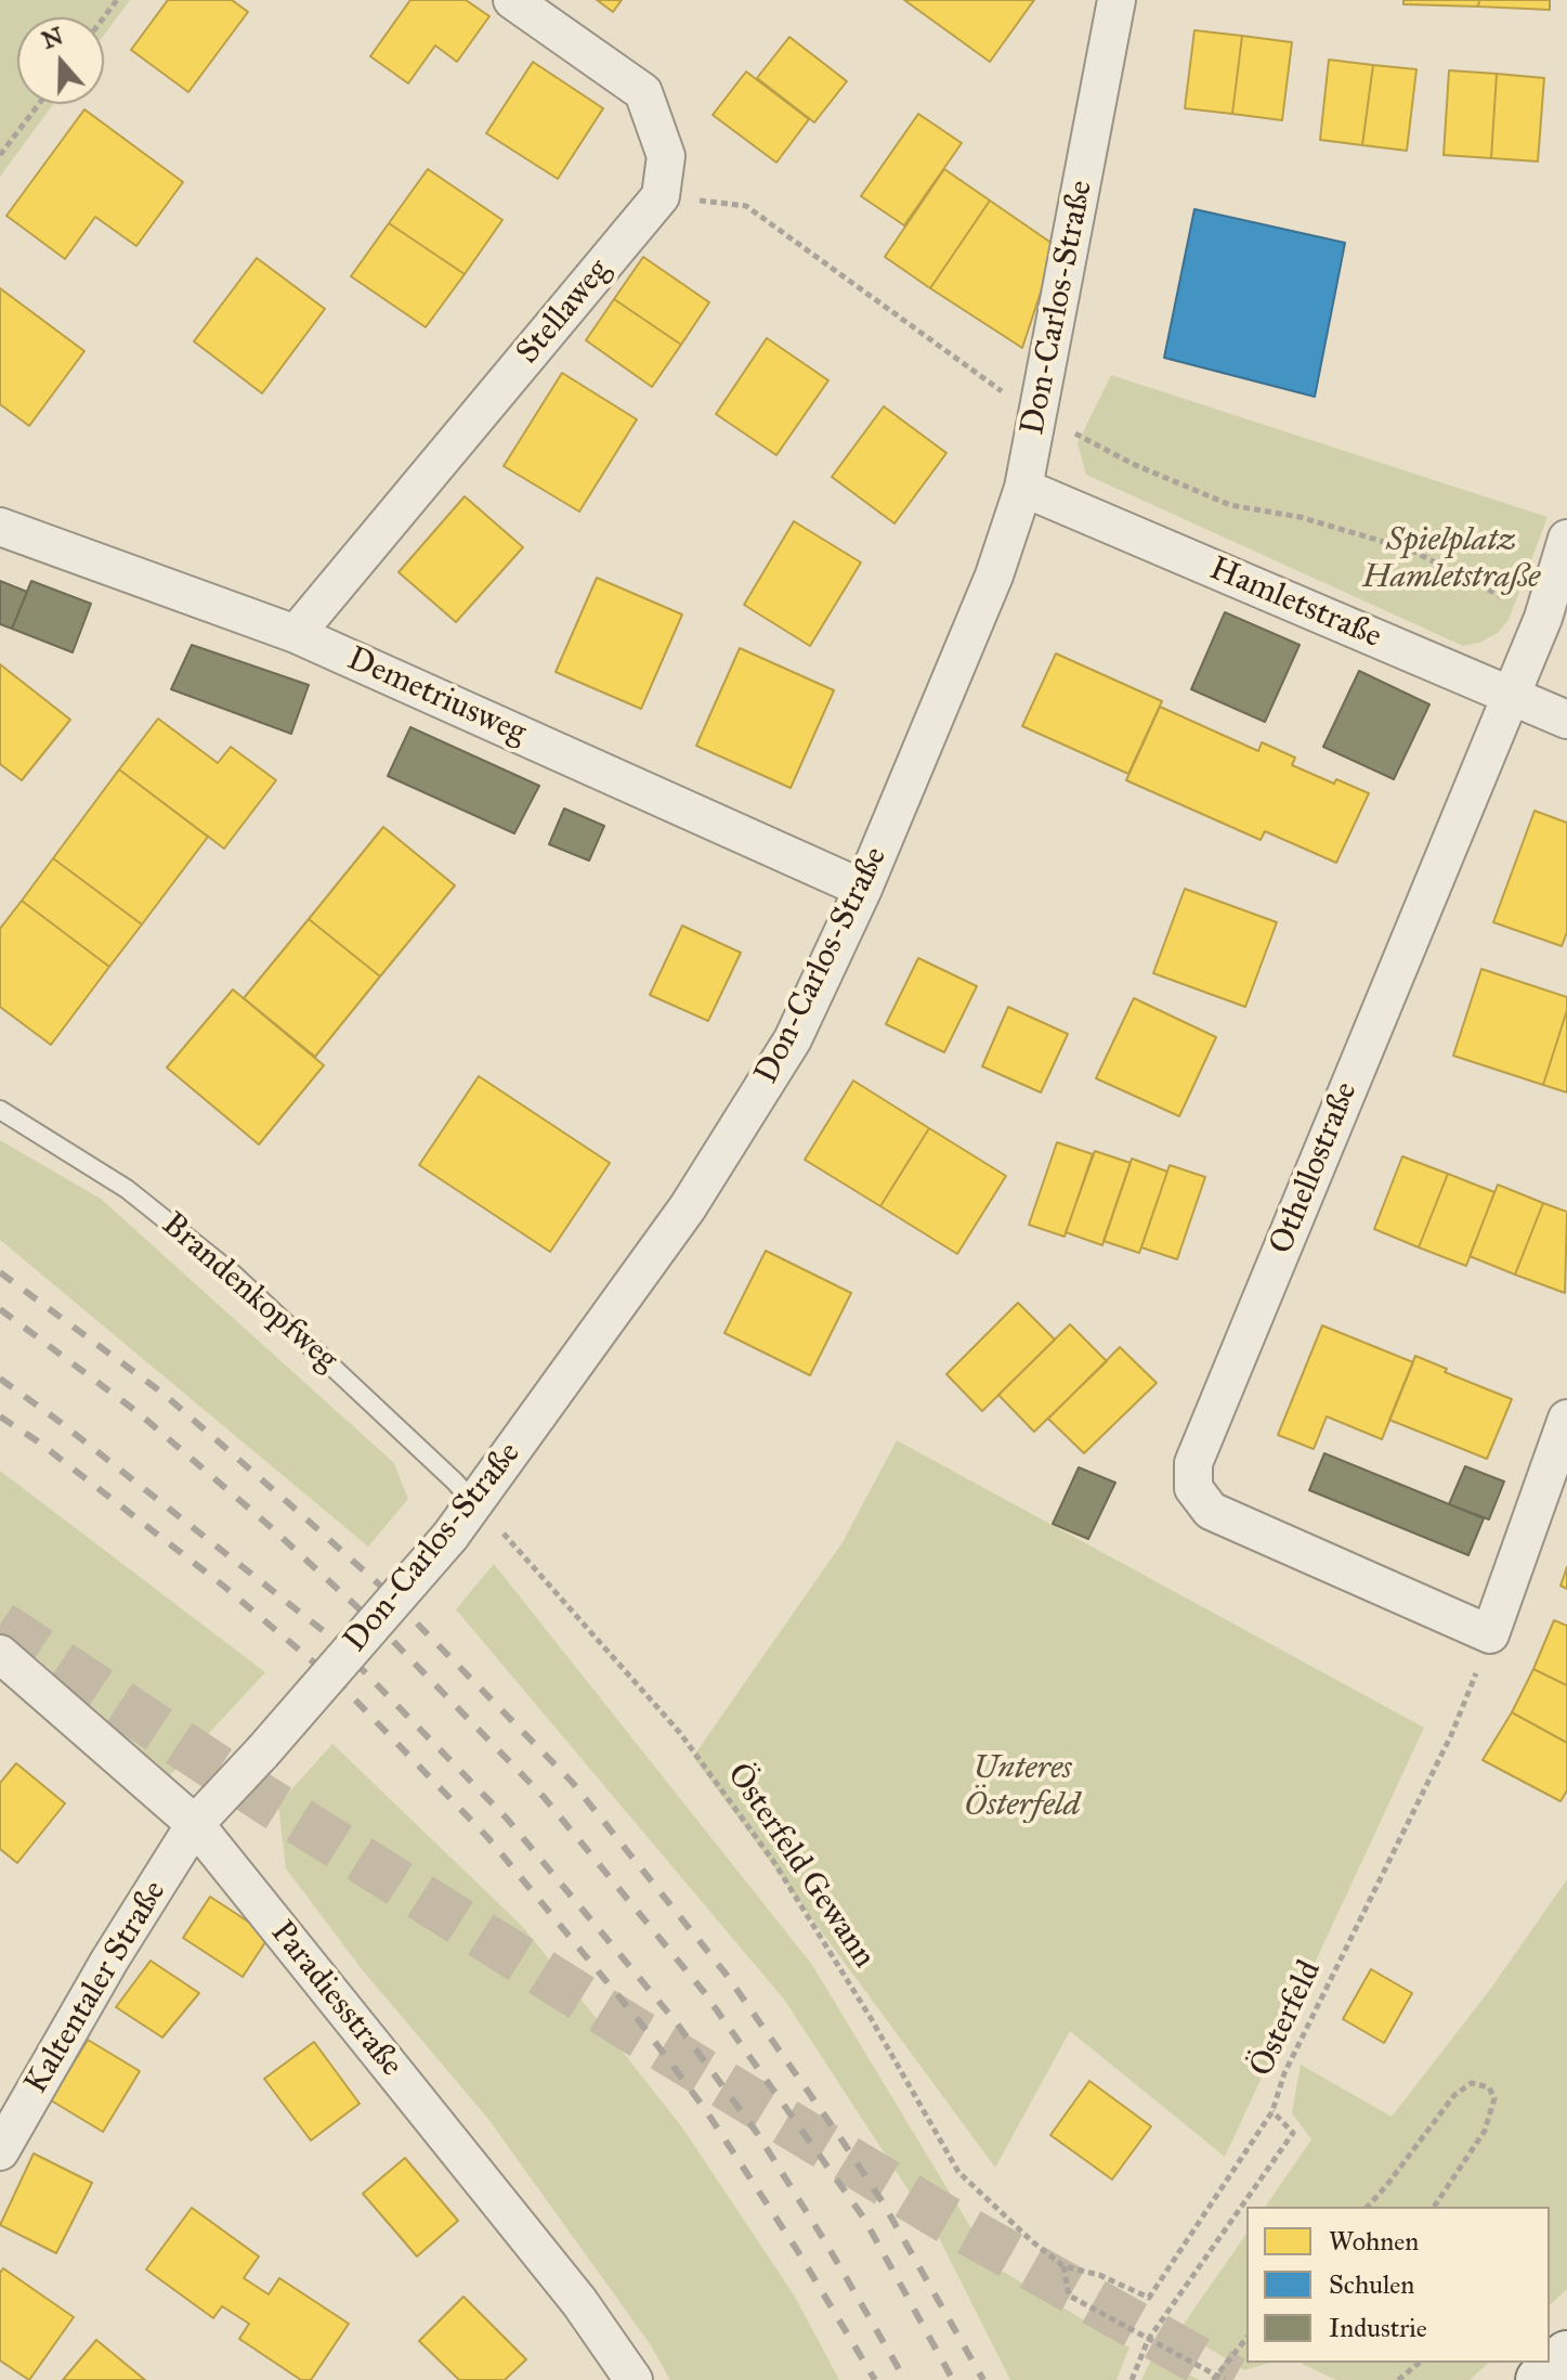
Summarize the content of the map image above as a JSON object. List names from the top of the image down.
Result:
{
  "streets": {
    "street": [
      "Don-Carlos-Straße",
      "Stellaweg",
      "Hamletstraße",
      "Demetriusweg",
      "Othellostraße",
      "Kaltentaler Straße",
      "Paradiesstraße"
    ],
    "lane": ["Brandenkopfweg"],
    "path": ["Österfeld Gewann", "Österfeld"]
  },
  "crossings": [
    ["Don-Carlos-Straße", "Hamletstraße"],
    ["Don-Carlos-Straße", "Demetriusweg"],
    ["Don-Carlos-Straße", "Brandenkopfweg"],
    ["Don-Carlos-Straße", "Österfeld Gewann"],
    ["Don-Carlos-Straße", "Kaltentaler Straße"],
    ["Don-Carlos-Straße", "Paradiesstraße"],
    ["Stellaweg", "Demetriusweg"],
    ["Hamletstraße", "Othellostraße"],
    ["Othellostraße", "Österfeld"],
    ["Brandenkopfweg", "Österfeld Gewann"],
    ["Österfeld Gewann", "Österfeld"],
    ["Kaltentaler Straße", "Paradiesstraße"]
  ],
  "parks": ["Spielplatz Hamletstraße", "Unteres Österfeld"],
  "legend": ["Wohnen", "Schulen", "Industrie"],
  "north": "top"
}
